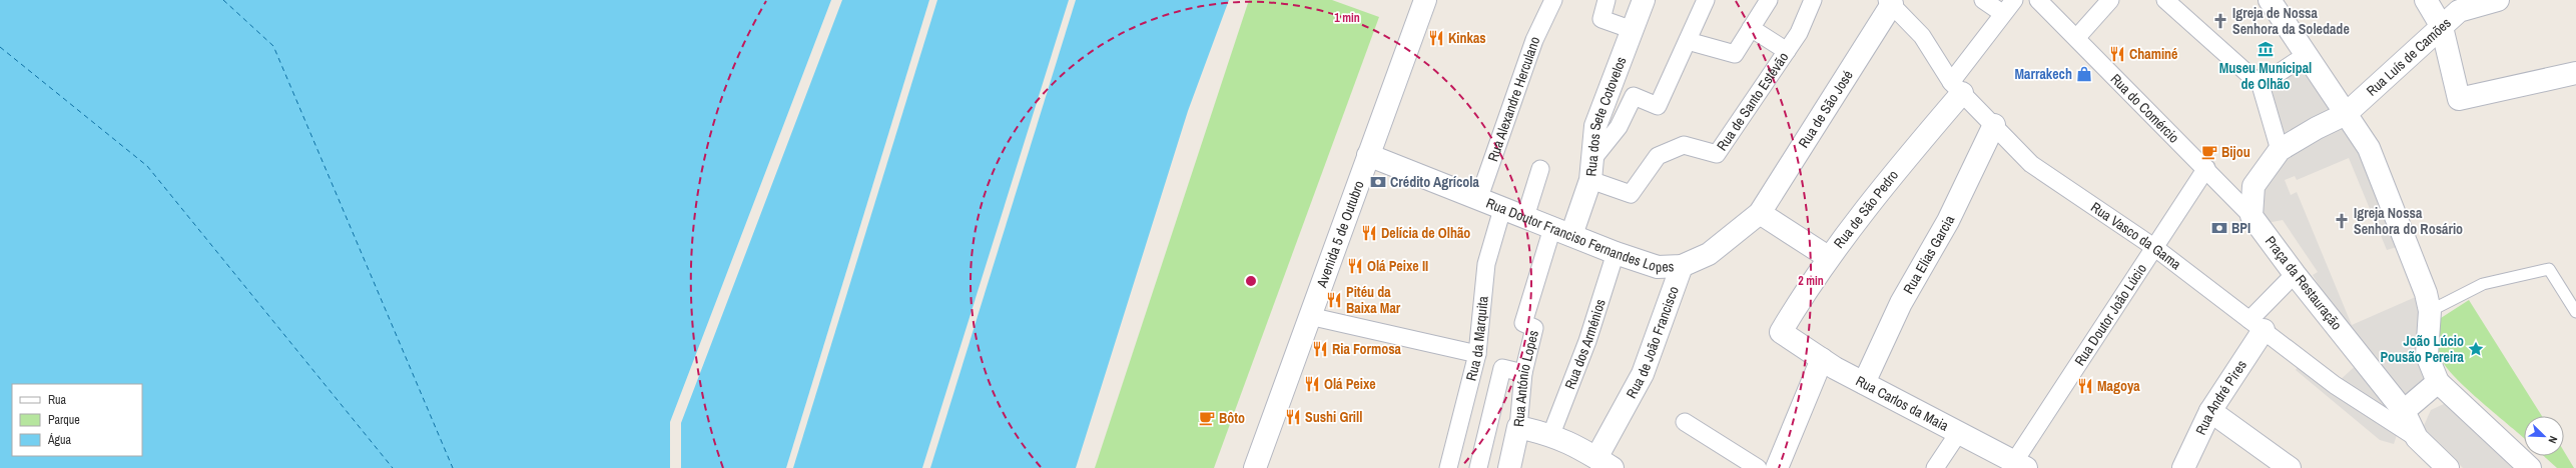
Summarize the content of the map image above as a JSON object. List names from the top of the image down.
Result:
{
  "streets": {
    "street": [
      "Rua Luís de Camões",
      "Rua Alexandre Herculano",
      "Rua de Santo Estêvão",
      "Rua do Comércio",
      "Rua de São José",
      "Rua dos Sete Cotovelos",
      "Rua de São Pedro",
      "Avenida 5 de Outubro",
      "Rua Doutor Franciso Fernandes Lopes",
      "Rua Vasco da Gama",
      "Rua Elias Garcia",
      "Praça da Restauração",
      "Rua Doutor João Lúcio",
      "Rua da Marquita",
      "Rua de João Francisco",
      "Rua dos Arménios",
      "Rua António Lopes",
      "Rua André Pires",
      "Rua Carlos da Maia"
    ]
  },
  "crossings": [
    ["Rua Alexandre Herculano", "Rua Doutor Franciso Fernandes Lopes"],
    ["Rua de Santo Estêvão", "Rua dos Sete Cotovelos"],
    ["Rua do Comércio", "Praça da Restauração"],
    ["Rua do Comércio", "Rua Doutor João Lúcio"],
    ["Rua de São José", "Rua Vasco da Gama"],
    ["Rua dos Sete Cotovelos", "Rua Doutor Franciso Fernandes Lopes"],
    ["Rua dos Sete Cotovelos", "Rua António Lopes"],
    ["Rua de São Pedro", "Rua Vasco da Gama"],
    ["Rua de São Pedro", "Rua Carlos da Maia"],
    ["Avenida 5 de Outubro", "Rua Doutor Franciso Fernandes Lopes"],
    ["Rua Doutor Franciso Fernandes Lopes", "Rua da Marquita"],
    ["Rua Doutor Franciso Fernandes Lopes", "Rua de João Francisco"],
    ["Rua Doutor Franciso Fernandes Lopes", "Rua dos Arménios"],
    ["Rua Doutor Franciso Fernandes Lopes", "Rua António Lopes"],
    ["Rua Vasco da Gama", "Rua Elias Garcia"],
    ["Rua Vasco da Gama", "Praça da Restauração"],
    ["Rua Vasco da Gama", "Rua Doutor João Lúcio"],
    ["Rua Vasco da Gama", "Rua André Pires"],
    ["Rua Elias Garcia", "Rua Carlos da Maia"],
    ["Rua Doutor João Lúcio", "Rua Carlos da Maia"]
  ],
  "places": {
    "church": ["Igreja de Nossa Senhora da Soledade", "Igreja Nossa Senhora do Rosário"],
    "restaurant": [
      "Kinkas",
      "Chaminé",
      "Delícia de Olhão",
      "Olá Peixe II",
      "Pitéu da Baixa Mar",
      "Ria Formosa",
      "Olá Peixe",
      "Magoya",
      "Sushi Grill"
    ],
    "museum": ["Museu Municipal de Olhão"],
    "shop": ["Marrakech"],
    "cafe": ["Bijou", "Bôto"],
    "bank": ["Crédito Agrícola", "BPI"],
    "place": ["João Lúcio Pousão Pereira"]
  },
  "legend": ["Rua", "Parque", "Água"],
  "north": "bottom right",
  "rings": ["1 min", "2 min"]
}
